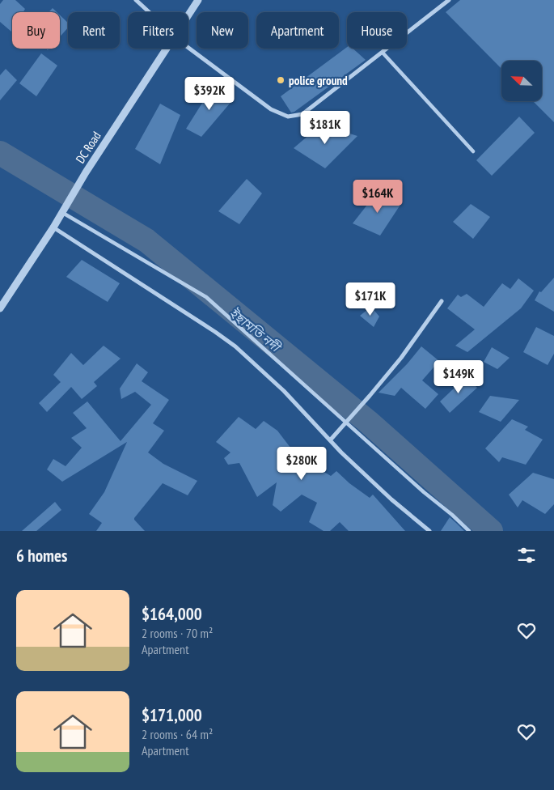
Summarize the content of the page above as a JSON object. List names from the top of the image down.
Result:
{
  "streets": {
    "street": ["DC Road"]
  },
  "water": ["ইছামতি নদী"],
  "places": ["police ground"],
  "north": "top left",
  "page": {
    "chip": [
      "Buy",
      "Rent",
      "Filters",
      "New",
      "Apartment",
      "House"
    ],
    "price": [
      "$392K",
      "$181K",
      "$164K",
      "$171K",
      "$149K",
      "$280K"
    ],
    "heading": "6 homes",
    "list": [
      {
        "name": "$164,000",
        "note": "2 rooms · 70 m² · Apartment"
      },
      {
        "name": "$171,000",
        "note": "2 rooms · 64 m² · Apartment"
      }
    ]
  }
}
